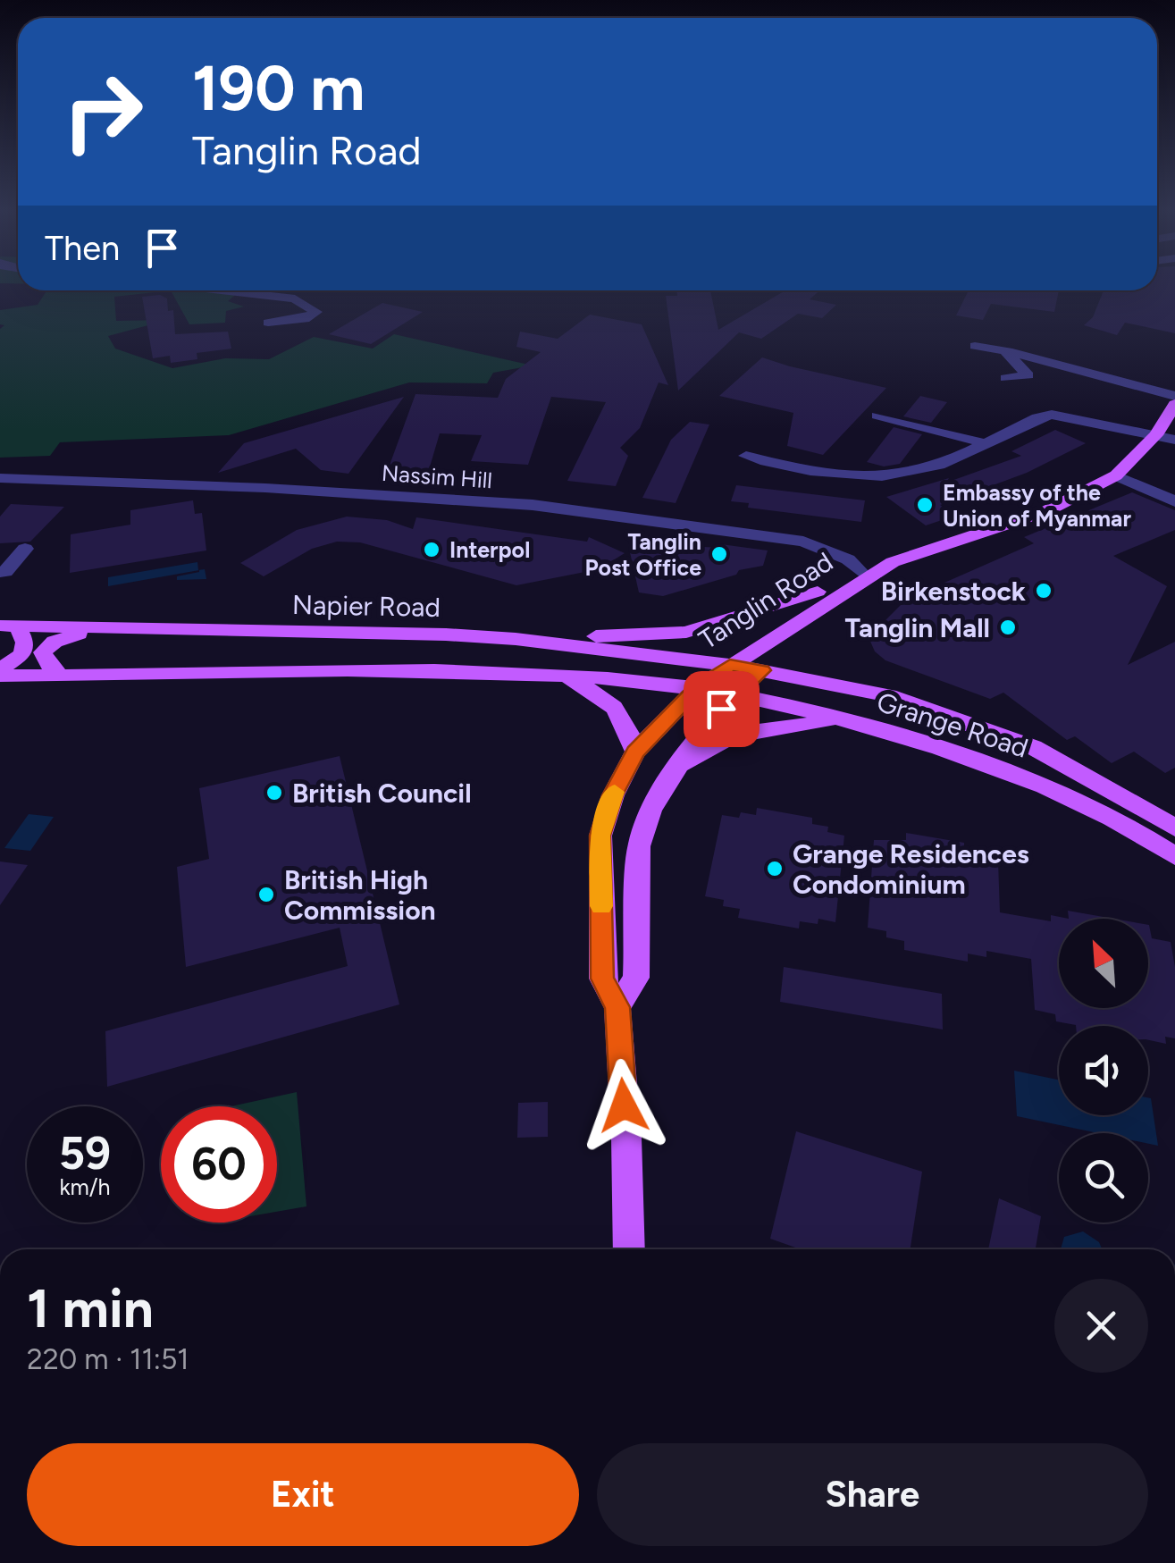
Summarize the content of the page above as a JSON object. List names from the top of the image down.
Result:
{
  "streets": {
    "main road": ["Tanglin Road", "Napier Road", "Grange Road"],
    "street": ["Nassim Hill"]
  },
  "crossings": [
    ["Tanglin Road", "Napier Road"],
    ["Tanglin Road", "Grange Road"],
    ["Napier Road", "Grange Road"]
  ],
  "places": [
    "Embassy of the Union of Myanmar",
    "Interpol",
    "Tanglin Post Office",
    "Birkenstock",
    "Tanglin Mall",
    "British Council",
    "Grange Residences Condominium",
    "British High Commission"
  ],
  "north": "top left",
  "page": {
    "turn": ["190 m", "Tanglin Road"],
    "then": "Then",
    "speed": "59 km/h",
    "limit": "60",
    "heading": ["1 min", "220 m · 11:51"],
    "buttons": ["Exit", "Share"]
  }
}
